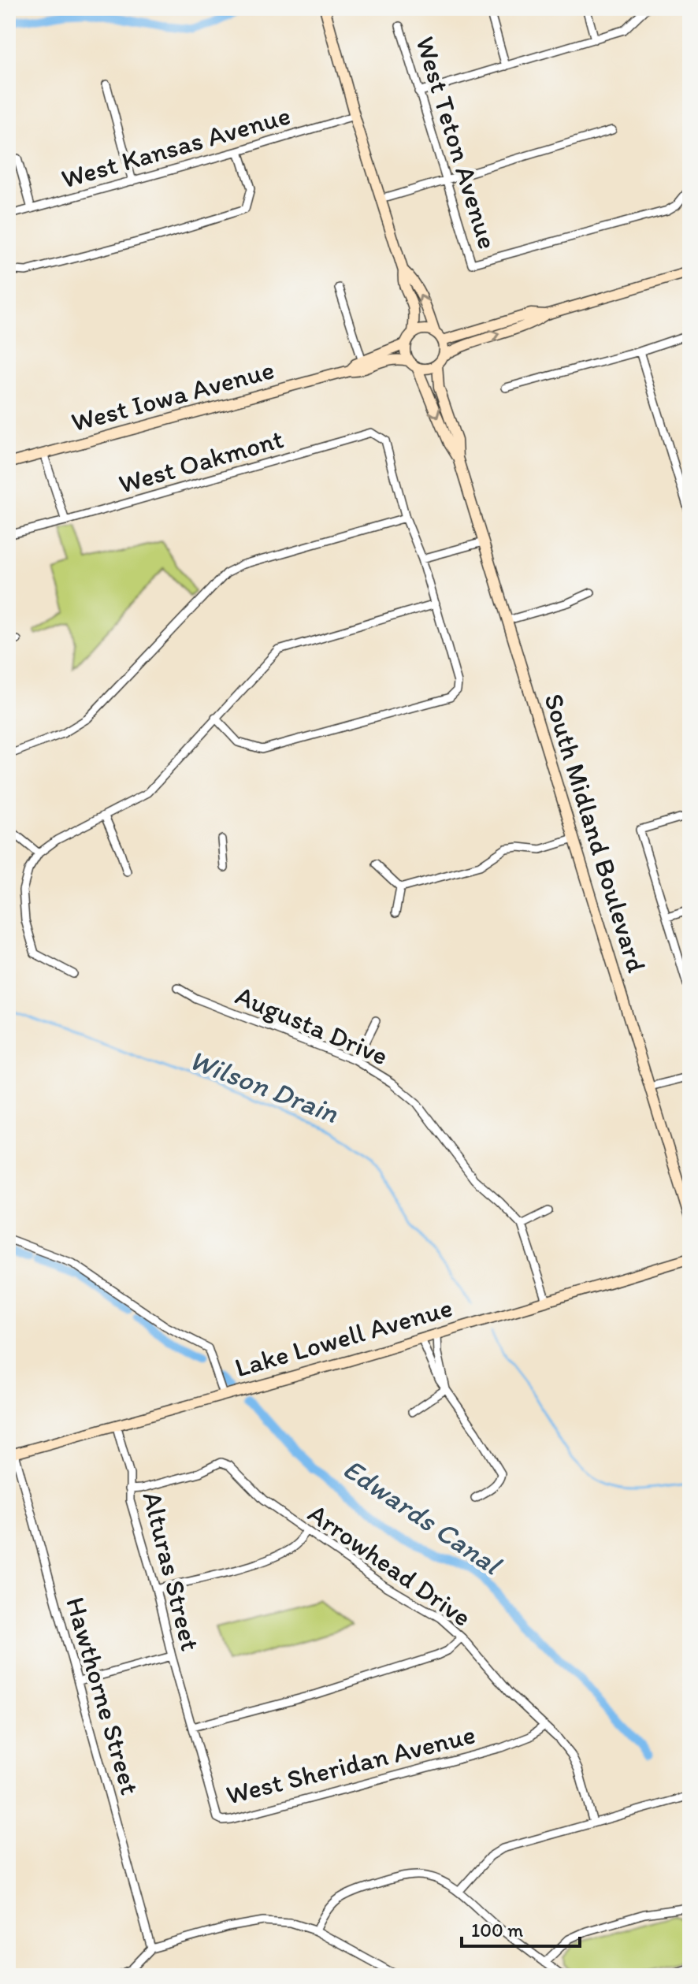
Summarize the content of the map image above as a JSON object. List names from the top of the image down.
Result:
{
  "streets": {
    "main road": ["West Iowa Avenue", "South Midland Boulevard", "Lake Lowell Avenue"],
    "street": [
      "West Teton Avenue",
      "West Kansas Avenue",
      "West Oakmont",
      "Augusta Drive",
      "Arrowhead Drive",
      "Alturas Street",
      "Hawthorne Street",
      "West Sheridan Avenue"
    ]
  },
  "crossings": [
    ["West Iowa Avenue", "South Midland Boulevard"],
    ["Augusta Drive", "Lake Lowell Avenue"],
    ["Lake Lowell Avenue", "Alturas Street"],
    ["Lake Lowell Avenue", "Hawthorne Street"],
    ["Arrowhead Drive", "Alturas Street"],
    ["Arrowhead Drive", "West Sheridan Avenue"],
    ["Alturas Street", "West Sheridan Avenue"]
  ],
  "water": ["Wilson Drain", "Edwards Canal"],
  "scale_bar": "100 m"
}
